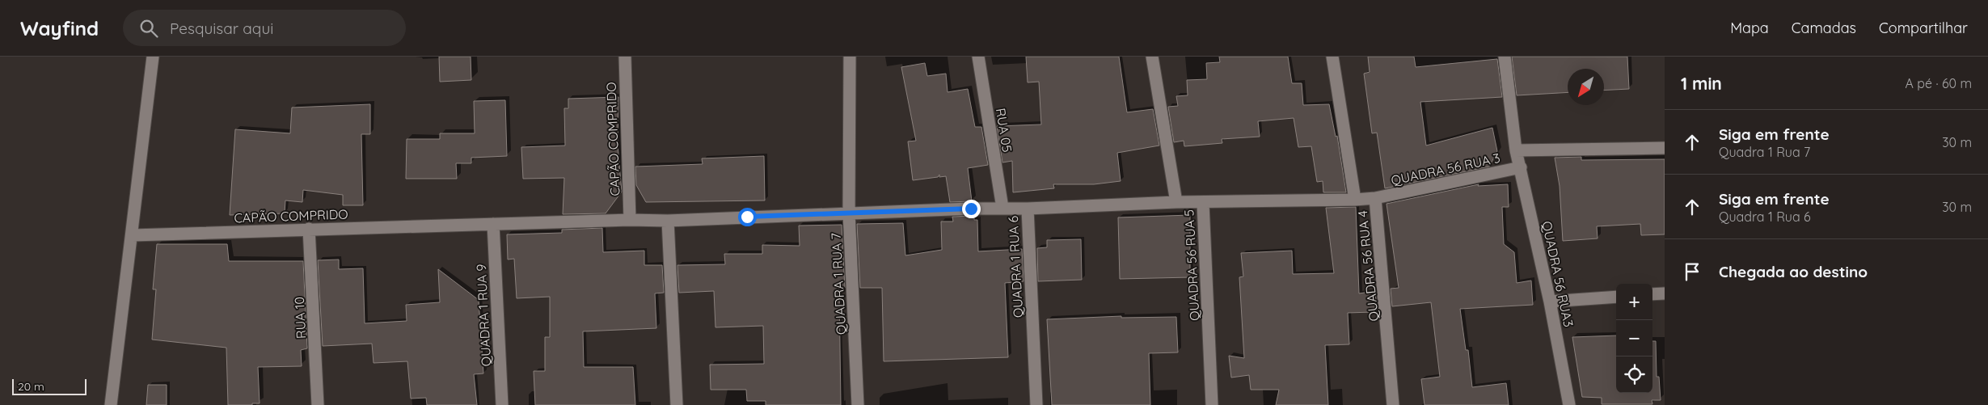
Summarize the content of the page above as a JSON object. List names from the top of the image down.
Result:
{
  "streets": {
    "street": [
      "RUA 05",
      "CAPÃO COMPRIDO",
      "QUADRA 56 RUA 3",
      "QUADRA 56 RUA 5",
      "QUADRA 56 RUA 4",
      "QUADRA 1 RUA 6",
      "QUADRA 56 RUA3",
      "QUADRA 1 RUA 7",
      "QUADRA 1 RUA 9",
      "RUA 10"
    ]
  },
  "crossings": [
    ["RUA 05", "QUADRA 1 RUA 6"],
    ["CAPÃO COMPRIDO", "QUADRA 1 RUA 9"],
    ["CAPÃO COMPRIDO", "RUA 10"],
    ["QUADRA 56 RUA 3", "QUADRA 56 RUA 4"],
    ["QUADRA 56 RUA 3", "QUADRA 56 RUA3"],
    ["QUADRA 56 RUA 5", "QUADRA 56 RUA 4"],
    ["QUADRA 56 RUA 5", "QUADRA 1 RUA 6"],
    ["QUADRA 1 RUA 6", "QUADRA 1 RUA 7"]
  ],
  "scale_bar": "20 m",
  "north": "bottom left",
  "page": {
    "header": "Wayfind",
    "search": "Pesquisar aqui",
    "nav": ["Mapa", "Camadas", "Compartilhar"],
    "heading": ["1 min", "A pé · 60 m"],
    "list": [
      ["Siga em frente", "Quadra 1 Rua 7", "30 m"],
      ["Siga em frente", "Quadra 1 Rua 6", "30 m"],
      "Chegada ao destino"
    ],
    "map_buttons": ["+", "−"],
    "scale": "20 m"
  }
}
